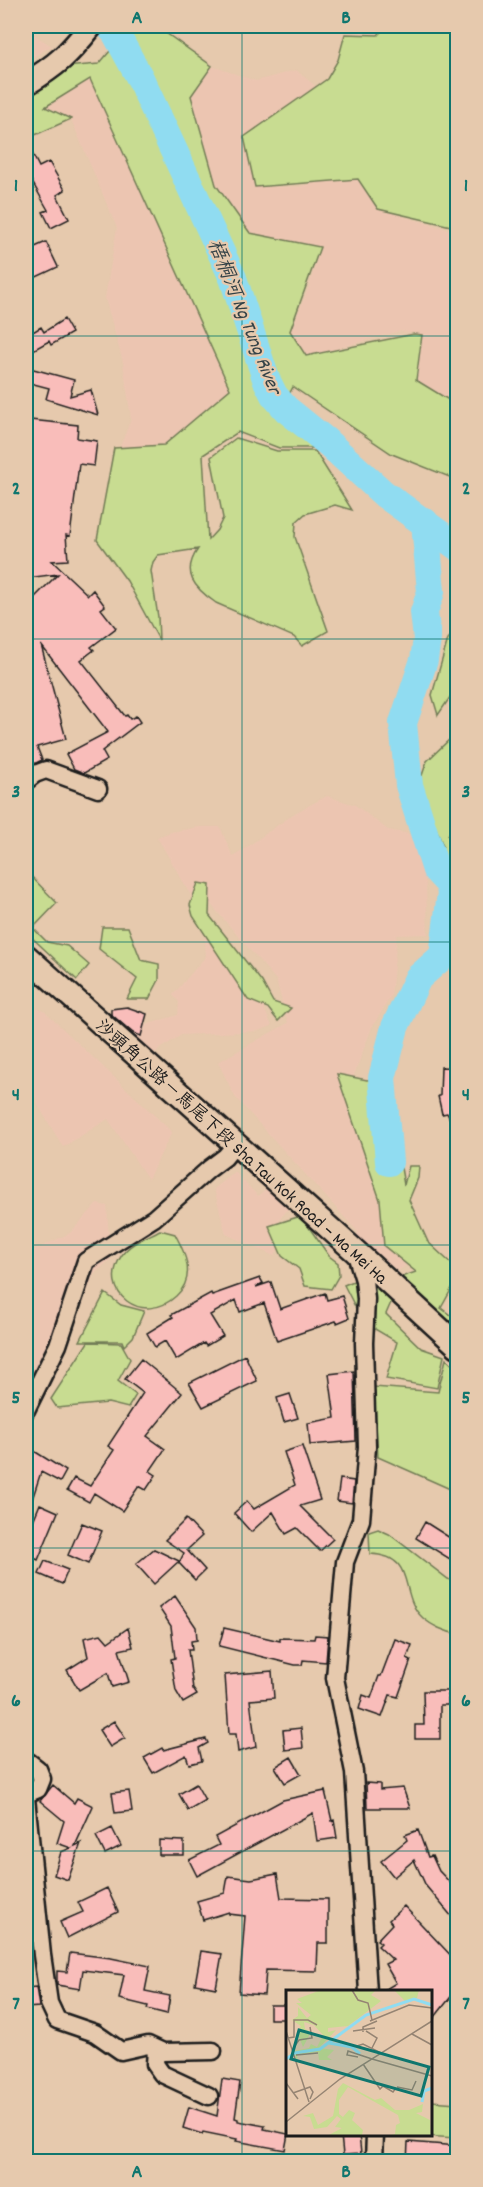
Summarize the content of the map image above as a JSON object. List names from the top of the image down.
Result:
{
  "streets": {
    "main road": ["沙頭角公路－馬尾下段 Sha Tau Kok Road – Ma Mei Ha"]
  },
  "water": ["梧桐河 Ng Tung River"],
  "grid": {
    "columns": ["A", "B"],
    "rows": [
      "1",
      "2",
      "3",
      "4",
      "5",
      "6",
      "7"
    ]
  }
}
